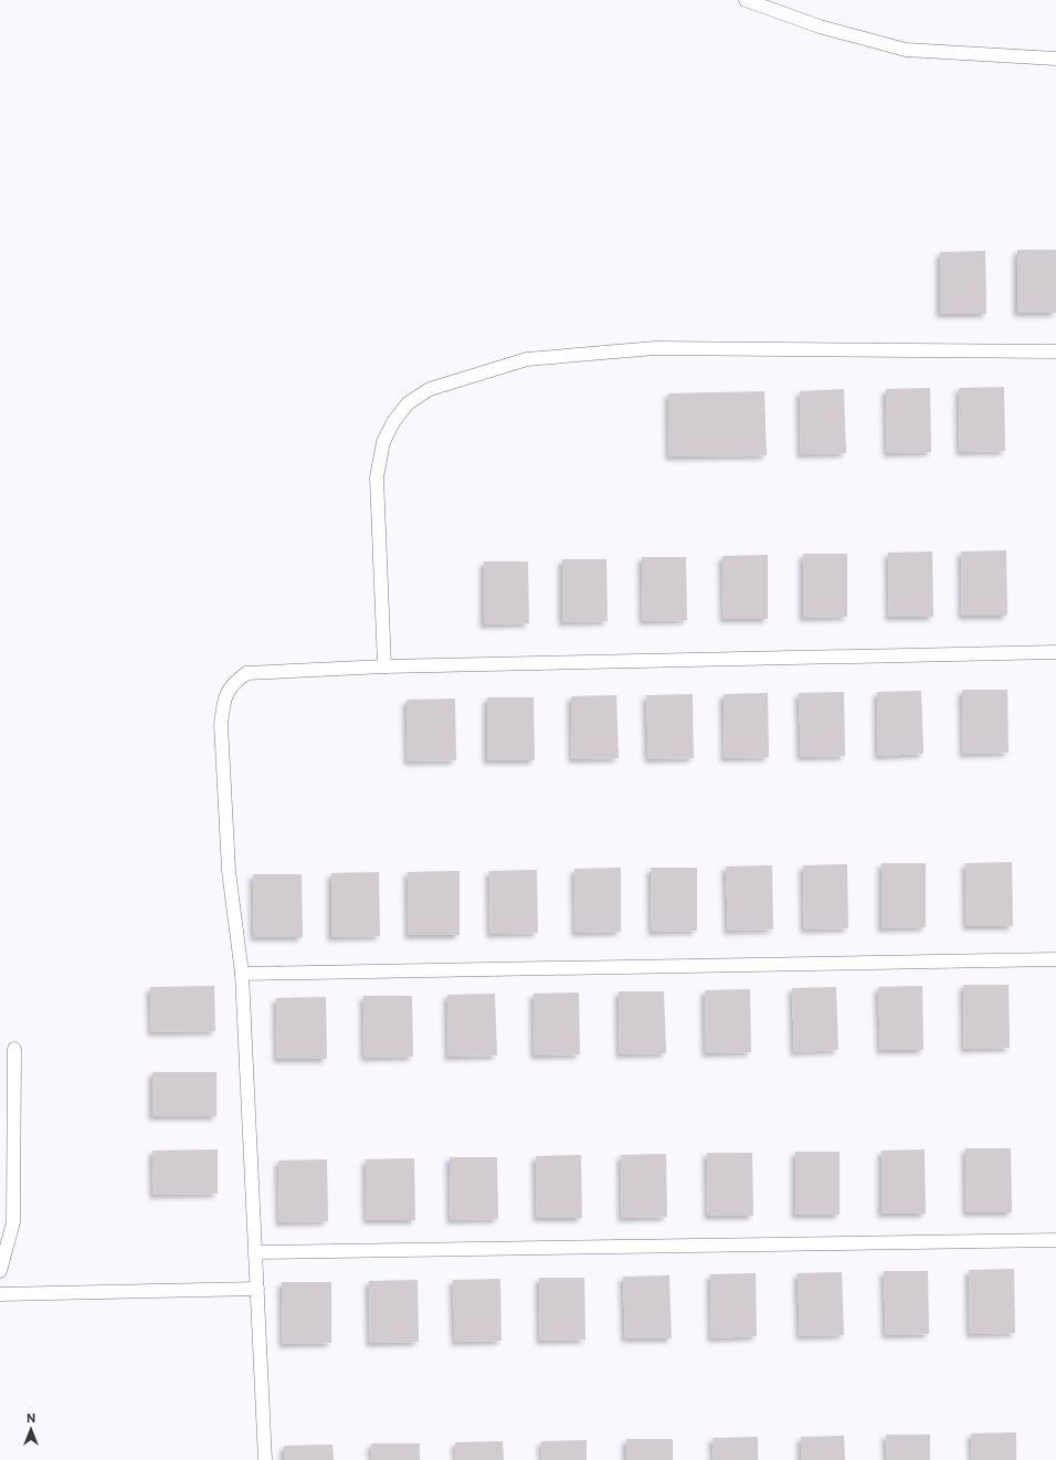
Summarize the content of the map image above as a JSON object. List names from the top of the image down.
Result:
{
  "north": "top"
}
